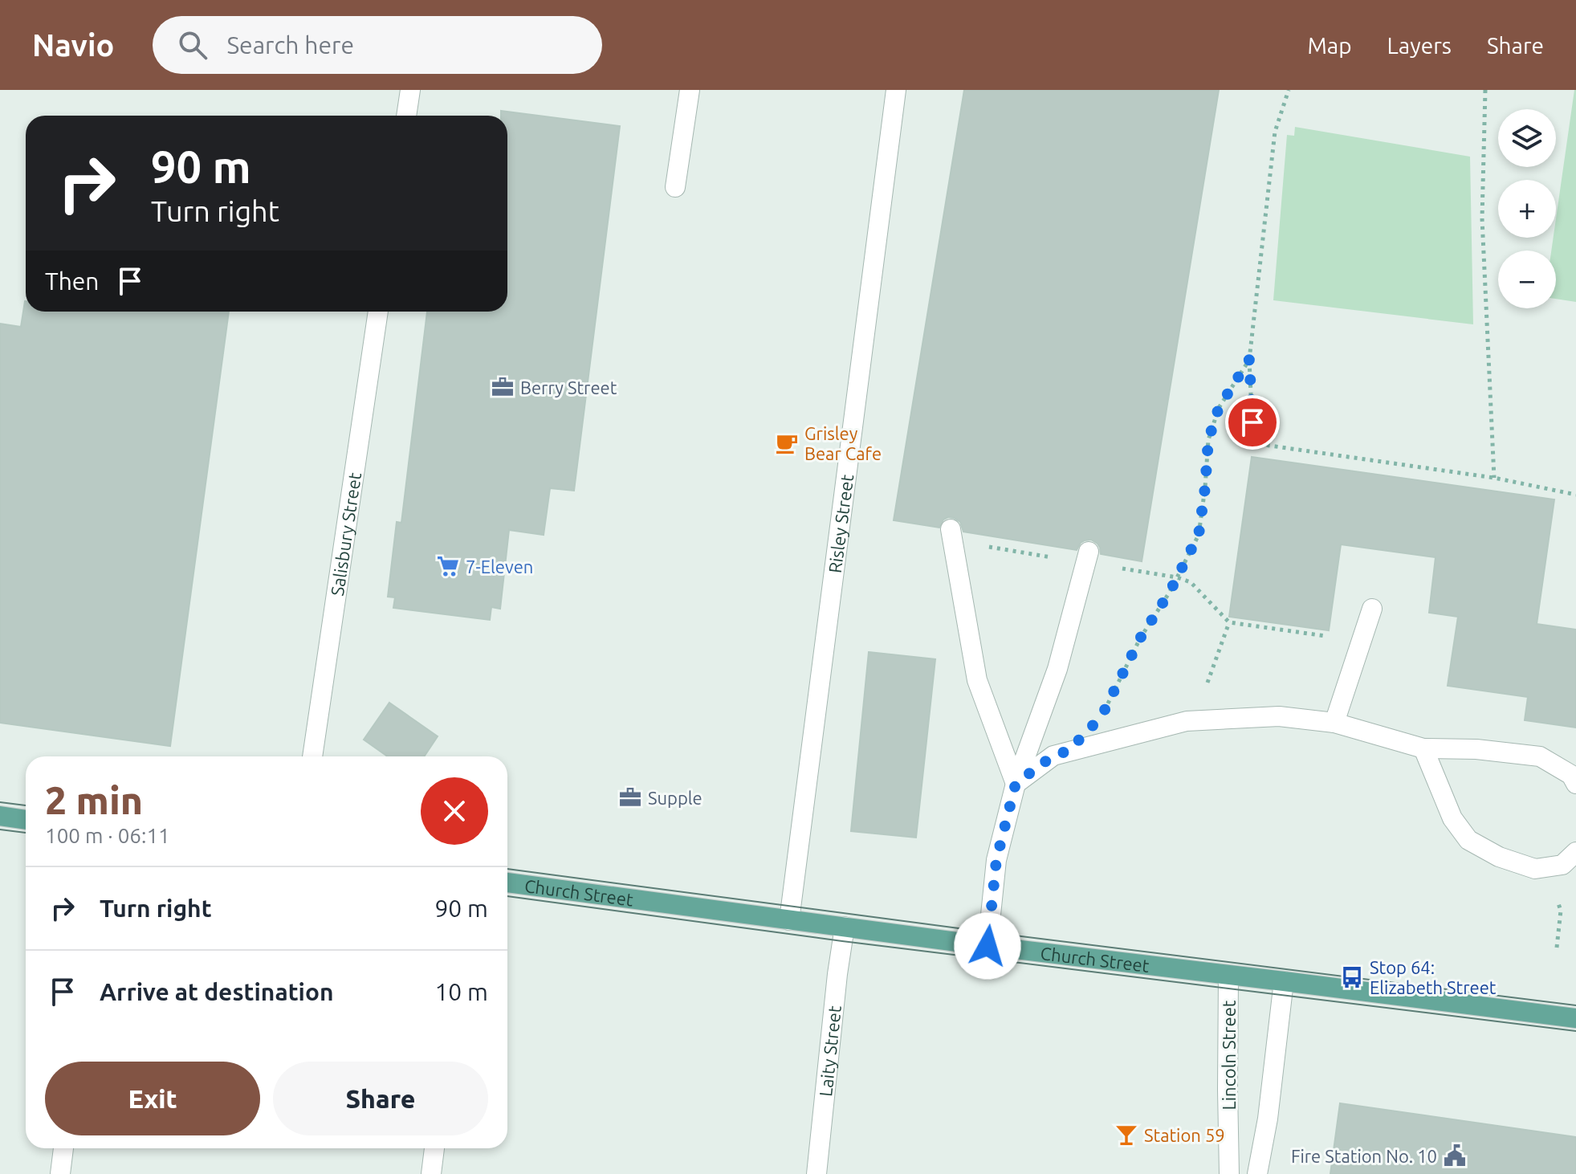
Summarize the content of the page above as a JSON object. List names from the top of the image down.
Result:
{
  "streets": {
    "main road": ["Church Street"],
    "street": [
      "Risley Street",
      "Salisbury Street",
      "Laity Street",
      "Lincoln Street"
    ]
  },
  "crossings": [
    ["Risley Street", "Church Street"],
    ["Church Street", "Laity Street"],
    ["Church Street", "Lincoln Street"]
  ],
  "places": {
    "office": ["Berry Street", "Supple"],
    "cafe": ["Grisley Bear Cafe"],
    "supermarket": ["7-Eleven"],
    "bus stop": ["Stop 64: Elizabeth Street"],
    "bar": ["Station 59"],
    "public building": ["Fire Station No. 10"]
  },
  "page": {
    "header": "Navio",
    "search": "Search here",
    "nav": ["Map", "Layers", "Share"],
    "map_buttons": ["+", "−"],
    "turn": ["90 m", "Turn right"],
    "then": "Then",
    "heading": ["2 min", "100 m · 06:11"],
    "list": [
      {
        "name": "Turn right",
        "value": "90 m"
      },
      {
        "name": "Arrive at destination",
        "value": "10 m"
      }
    ],
    "buttons": ["Exit", "Share"]
  }
}
